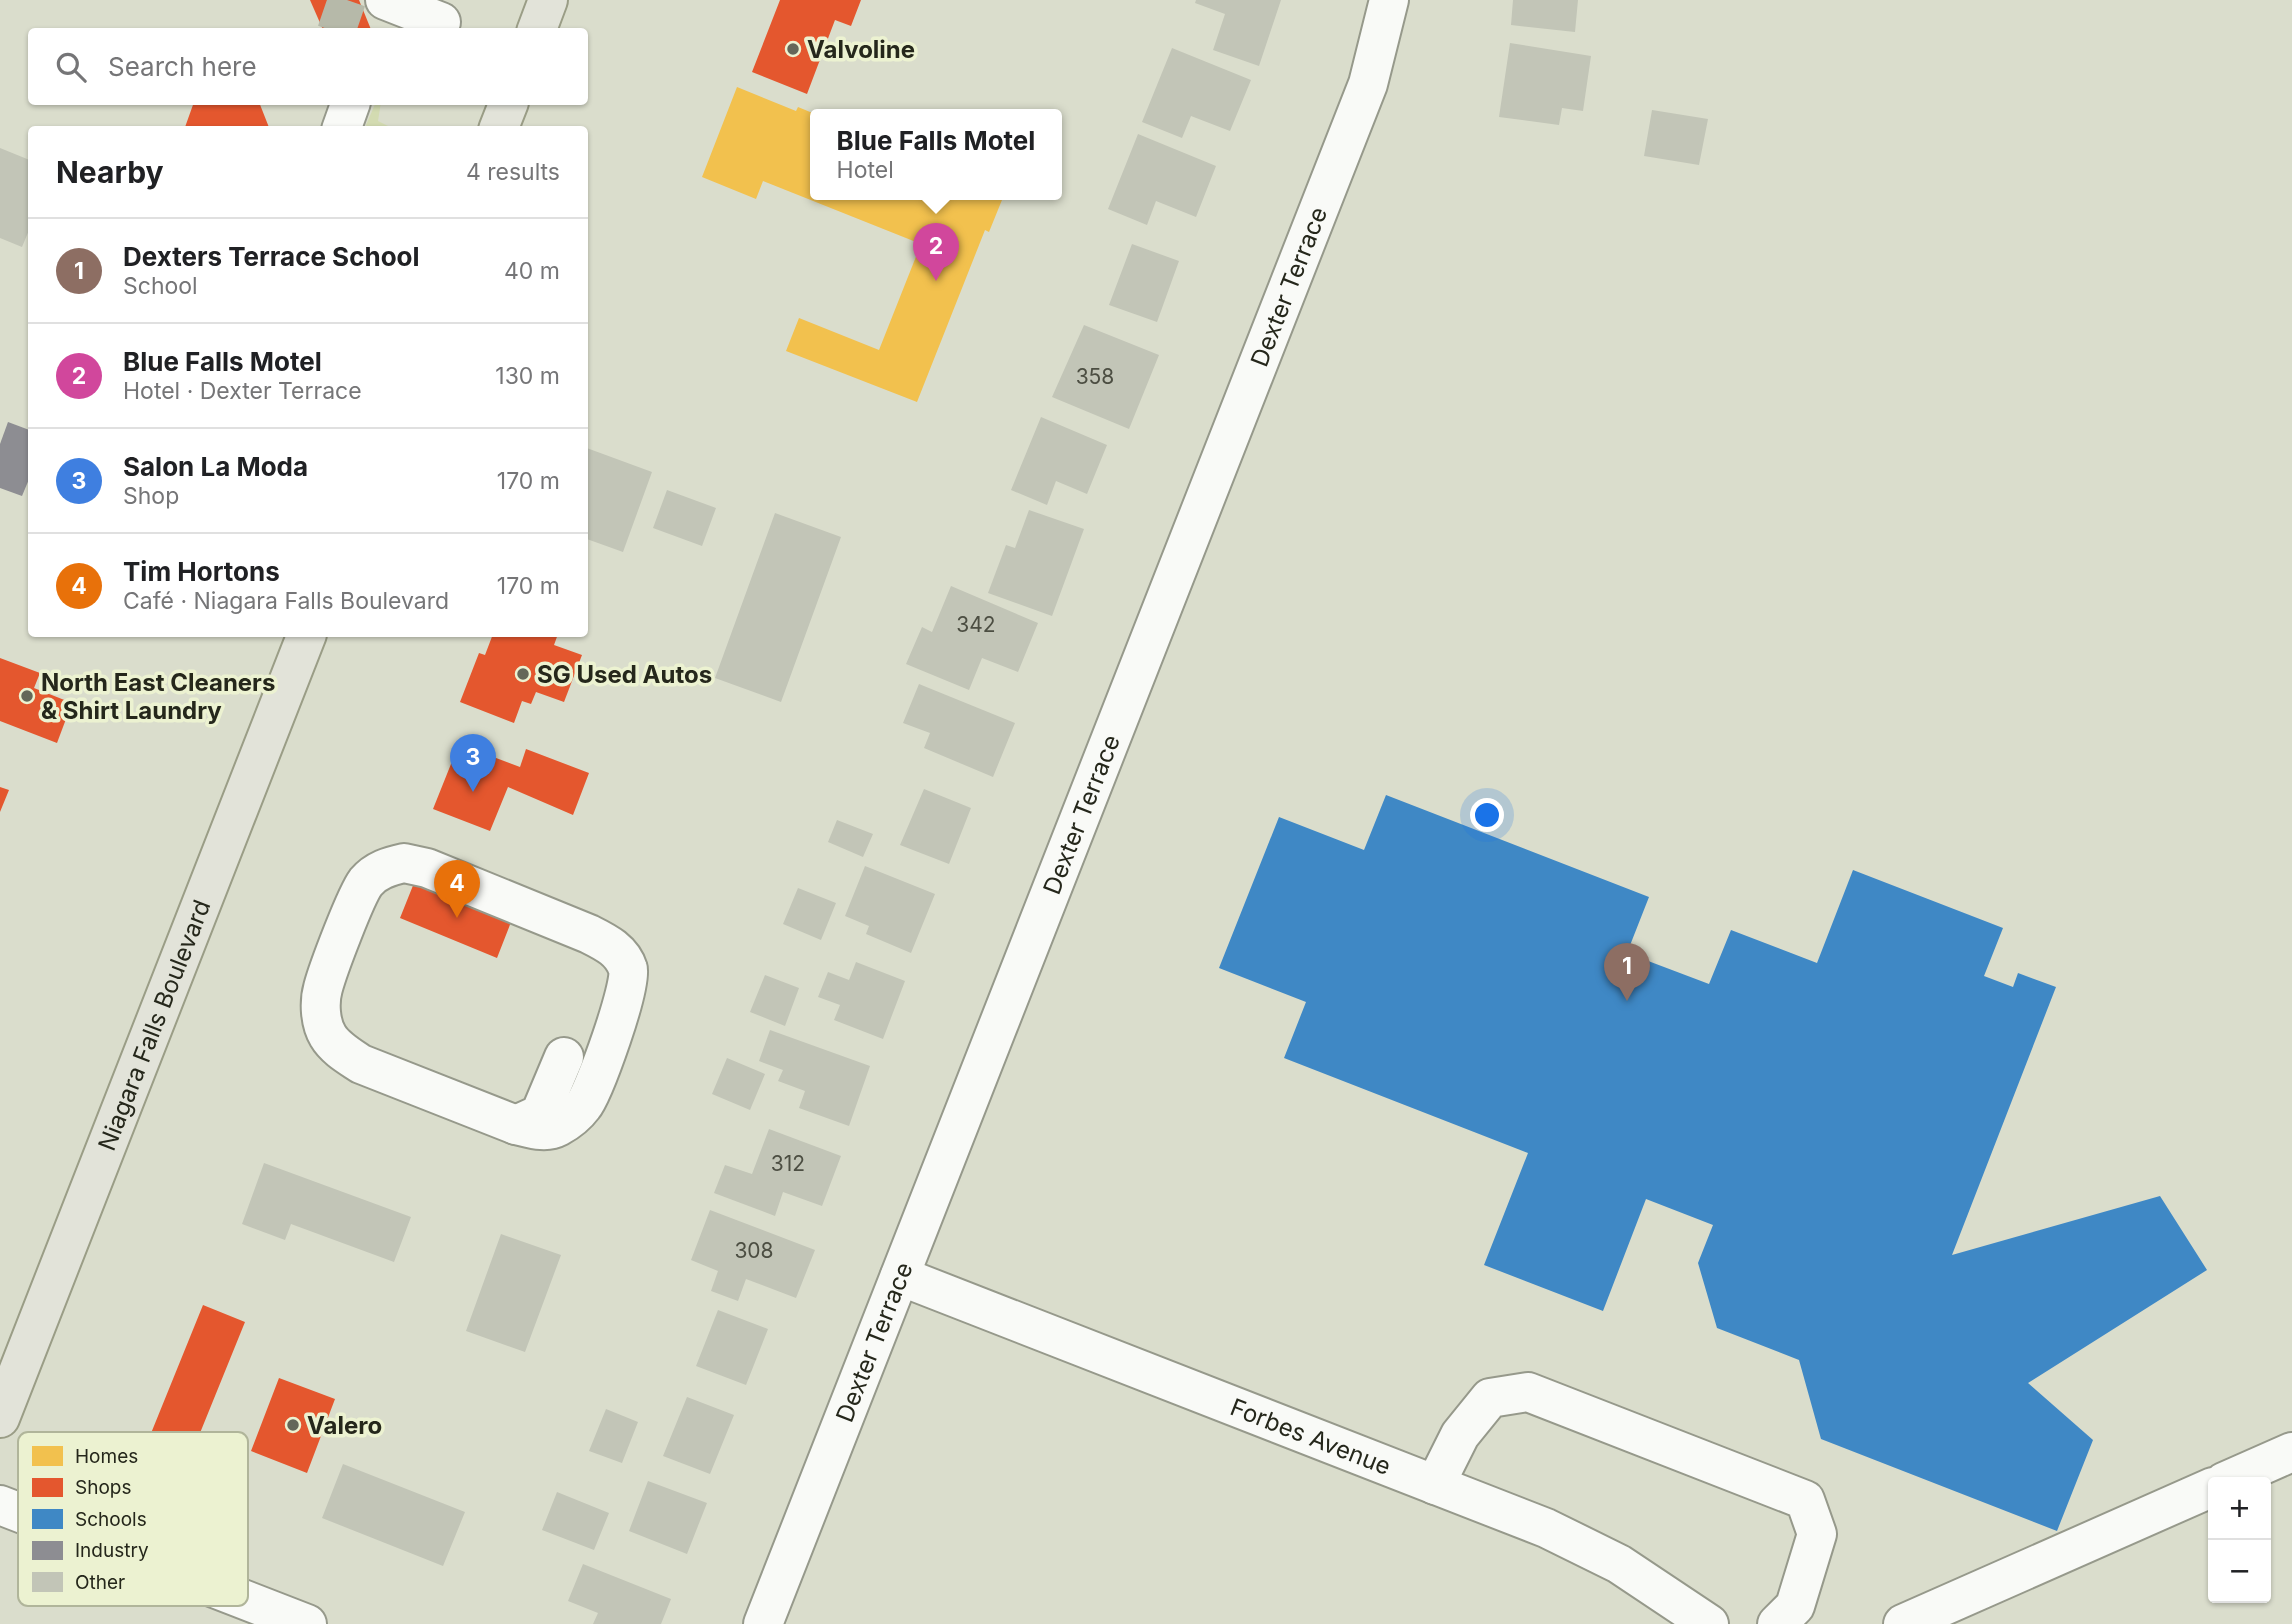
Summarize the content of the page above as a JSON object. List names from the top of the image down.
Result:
{
  "streets": {
    "main road": ["Niagara Falls Boulevard"],
    "street": ["Dexter Terrace", "Forbes Avenue"]
  },
  "crossings": [
    ["Dexter Terrace", "Forbes Avenue"]
  ],
  "places": [
    "Valvoline",
    "SG Used Autos",
    "North East Cleaners & Shirt Laundry",
    "Valero"
  ],
  "house_numbers": [
    "358",
    "342",
    "312",
    "308"
  ],
  "legend": [
    "Homes",
    "Shops",
    "Schools",
    "Industry",
    "Other"
  ],
  "page": {
    "search": "Search here",
    "popup": ["Blue Falls Motel", "Hotel"],
    "heading": ["Nearby", "4 results"],
    "list": [
      {
        "mark": "1",
        "name": "Dexters Terrace School",
        "note": "School",
        "value": "40 m"
      },
      {
        "mark": "2",
        "name": "Blue Falls Motel",
        "note": "Hotel · Dexter Terrace",
        "value": "130 m"
      },
      {
        "mark": "3",
        "name": "Salon La Moda",
        "note": "Shop",
        "value": "170 m"
      },
      {
        "mark": "4",
        "name": "Tim Hortons",
        "note": "Café · Niagara Falls Boulevard",
        "value": "170 m"
      }
    ],
    "pins": [
      "2",
      "3",
      "4",
      "1"
    ],
    "map_buttons": ["+", "−"]
  }
}
